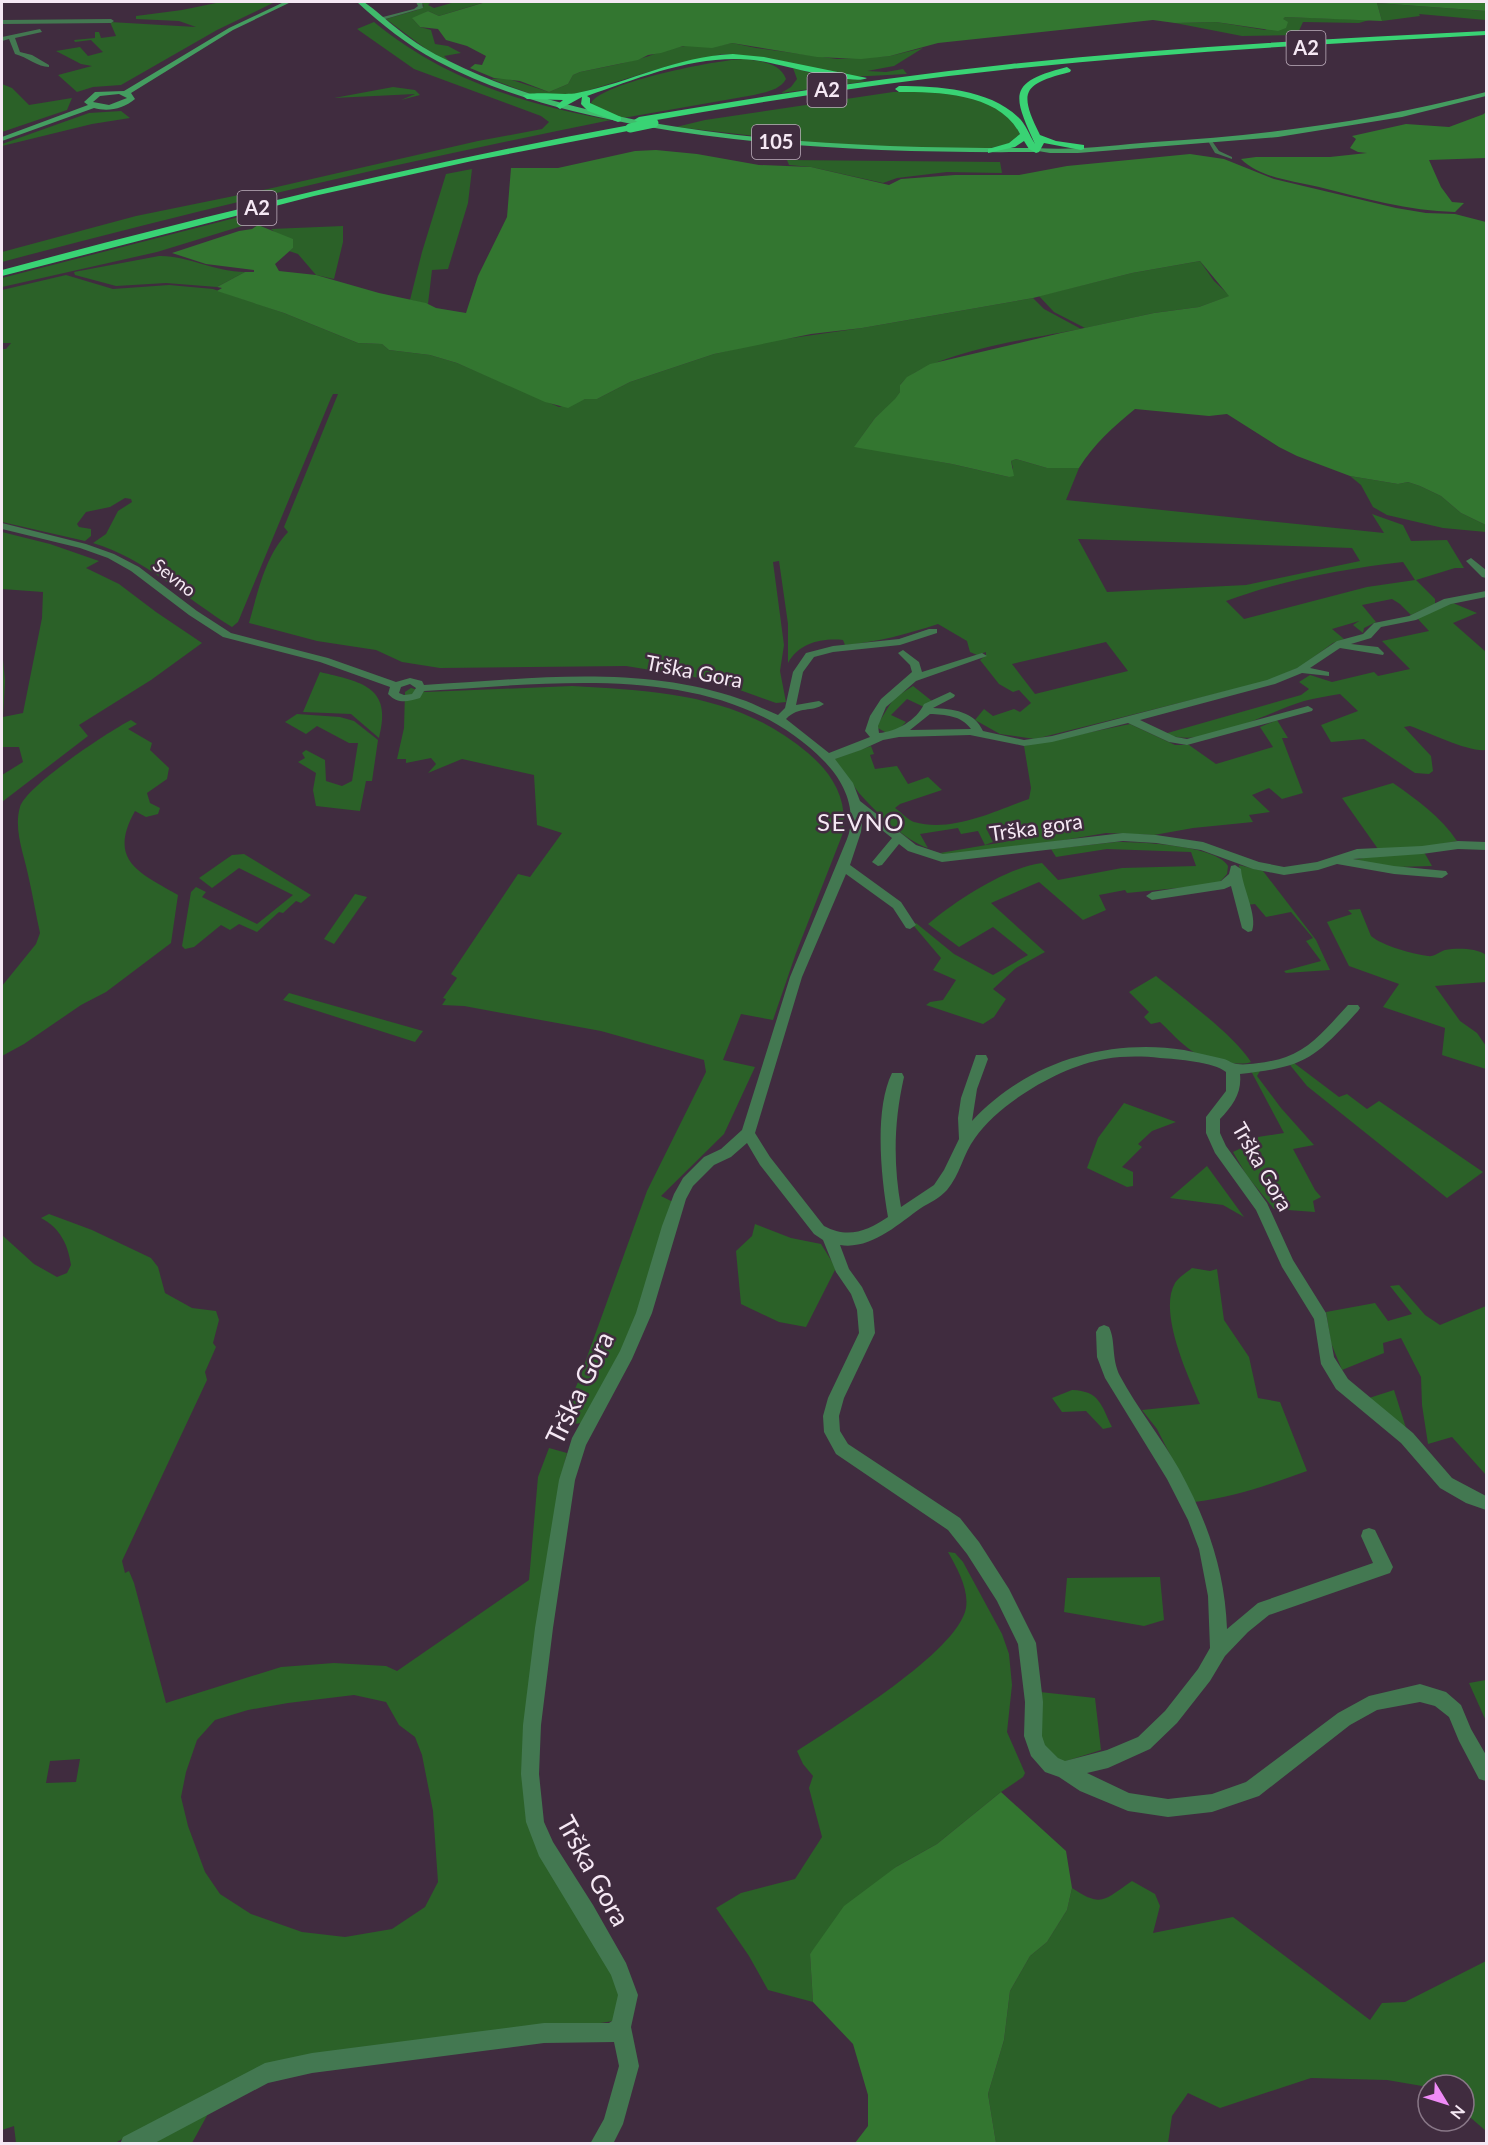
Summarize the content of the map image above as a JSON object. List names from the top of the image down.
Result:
{
  "streets": {
    "highway": ["A2"],
    "main road": ["105"],
    "street": ["Sevno", "Trška Gora", "Trška gora"]
  },
  "crossings": [
    ["A2", "105"],
    ["Trška Gora", "Trška gora"]
  ],
  "districts": ["SEVNO"],
  "north": "bottom right"
}
